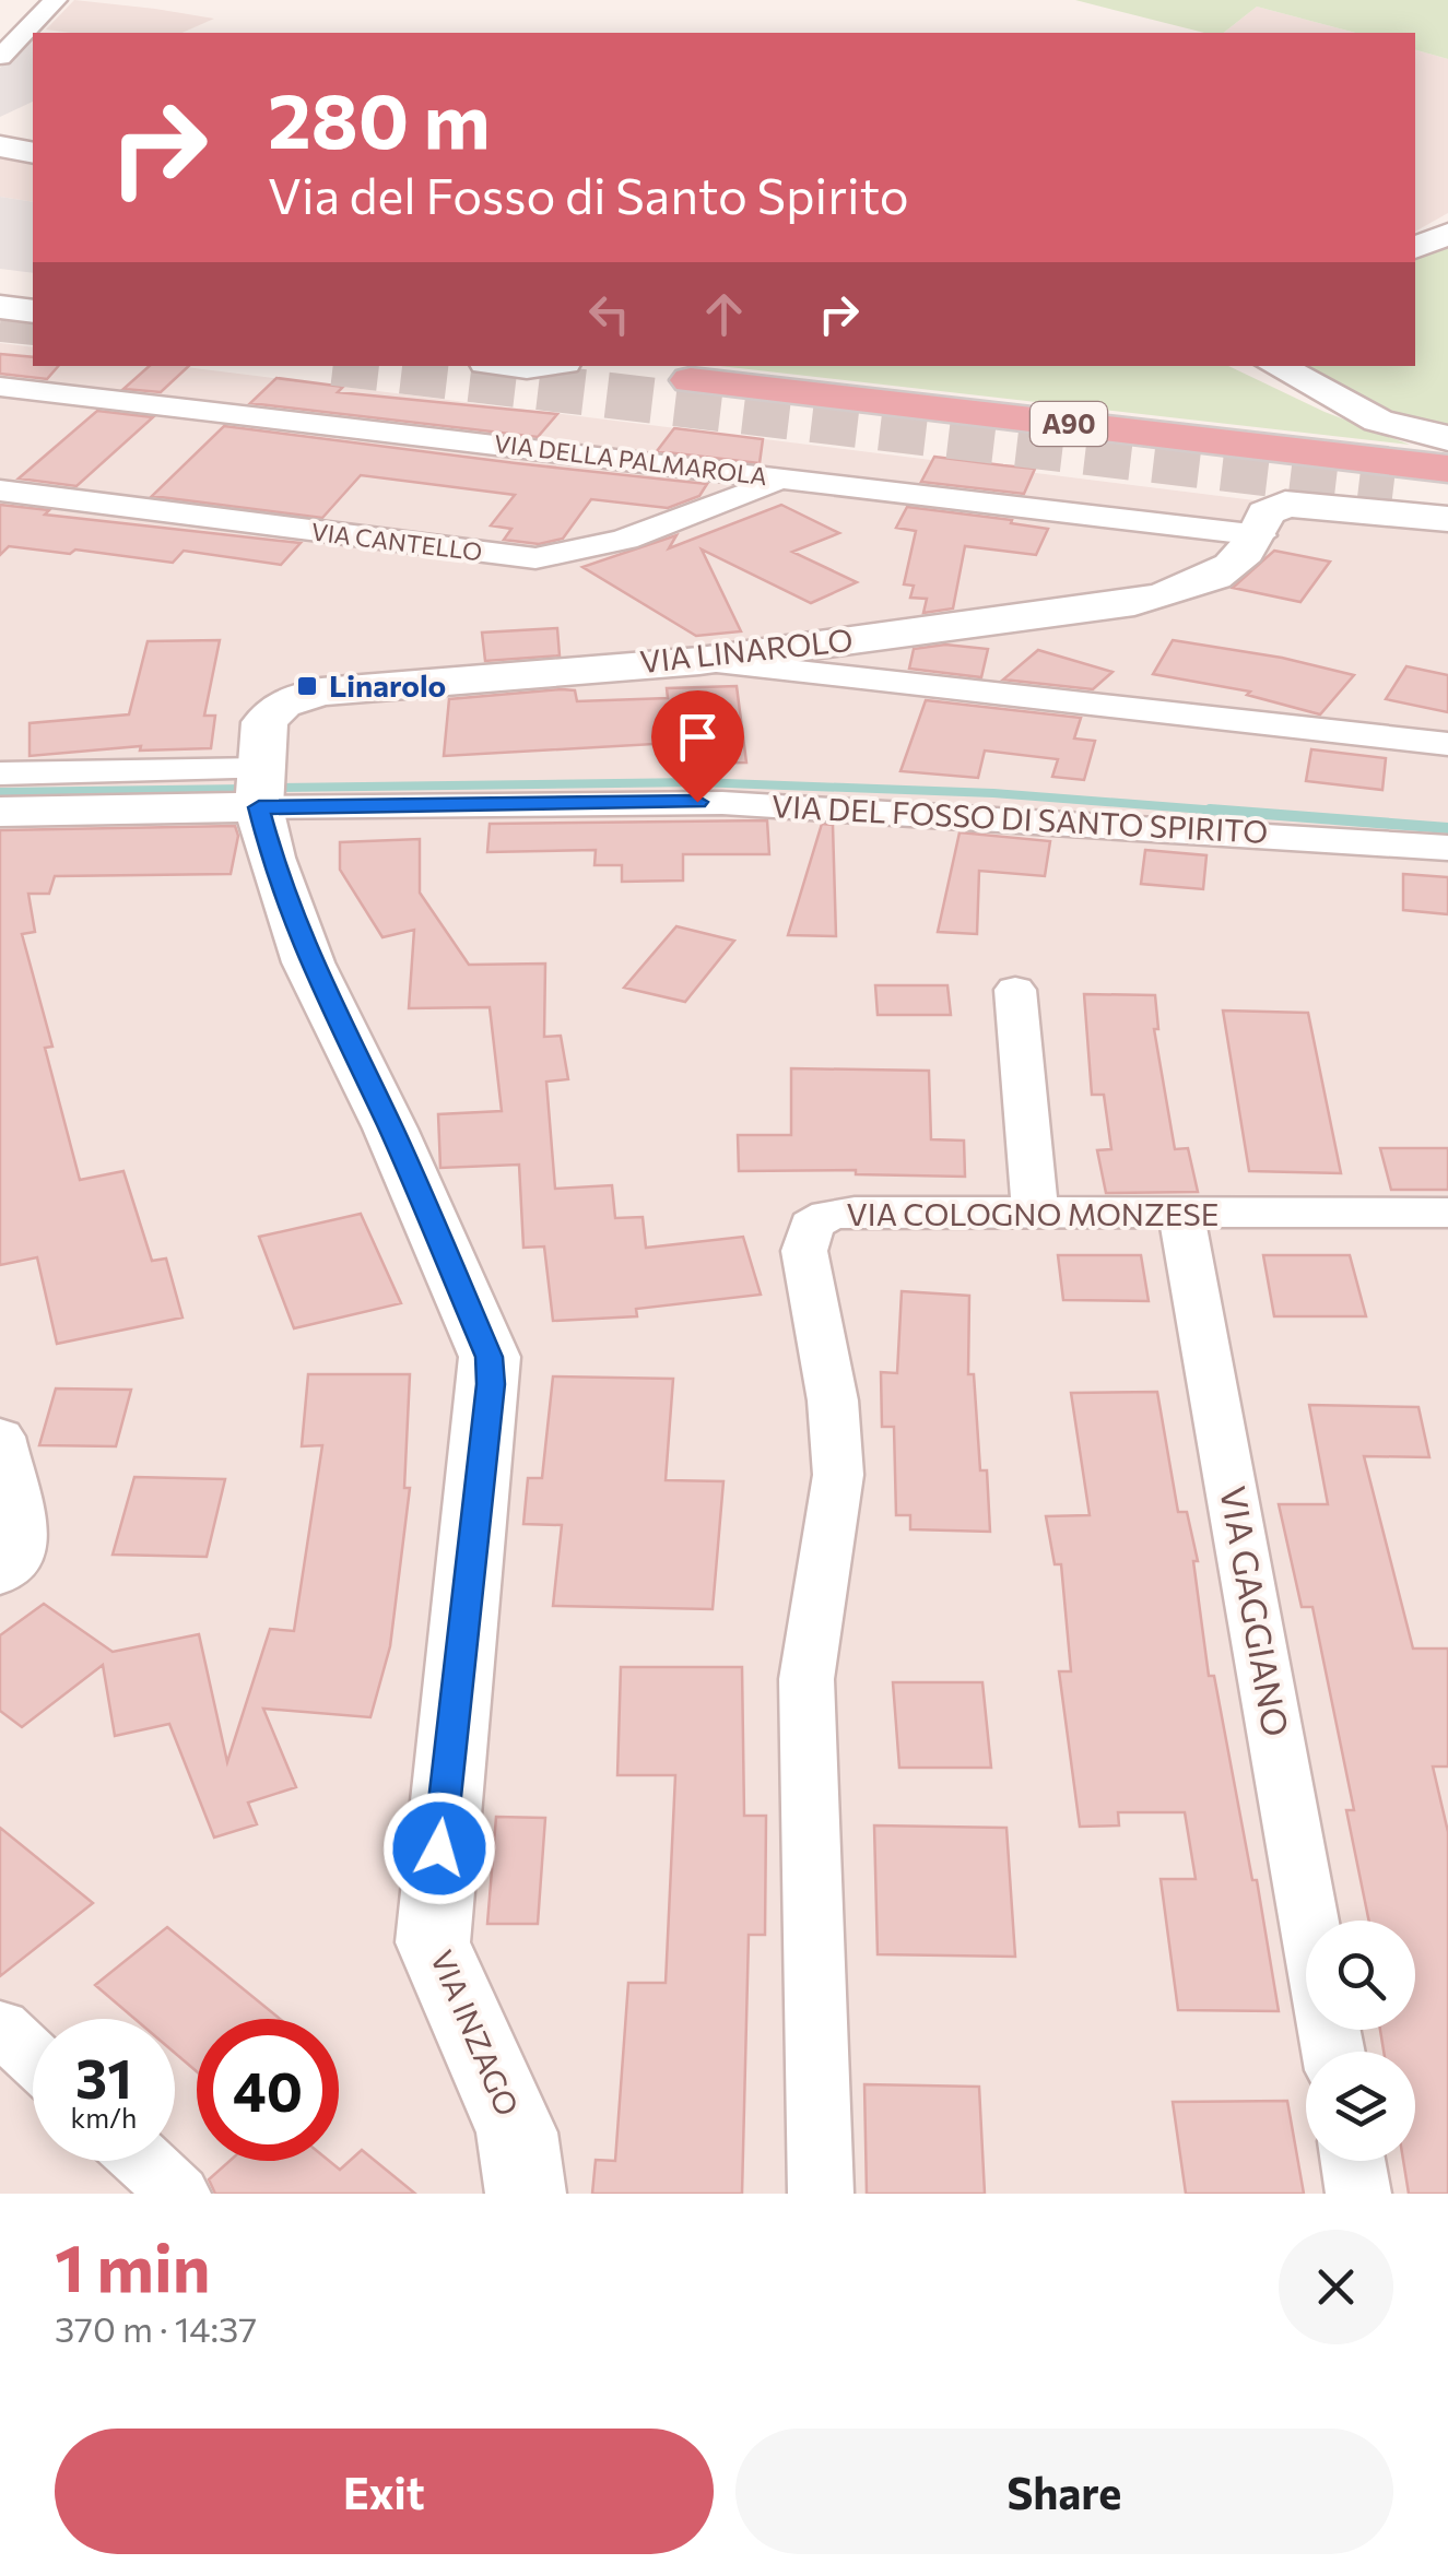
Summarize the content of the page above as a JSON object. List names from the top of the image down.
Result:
{
  "streets": {
    "highway": ["A90"],
    "street": [
      "VIA DELLA PALMAROLA",
      "VIA CANTELLO",
      "VIA LINAROLO",
      "VIA DEL FOSSO DI SANTO SPIRITO",
      "VIA COLOGNO MONZESE",
      "VIA GAGGIANO",
      "VIA INZAGO"
    ]
  },
  "crossings": [
    ["VIA DELLA PALMAROLA", "VIA CANTELLO"],
    ["VIA DELLA PALMAROLA", "VIA LINAROLO"],
    ["VIA LINAROLO", "VIA DEL FOSSO DI SANTO SPIRITO"],
    ["VIA LINAROLO", "VIA INZAGO"],
    ["VIA DEL FOSSO DI SANTO SPIRITO", "VIA INZAGO"],
    ["VIA COLOGNO MONZESE", "VIA GAGGIANO"]
  ],
  "places": {
    "transit": ["Linarolo"]
  },
  "page": {
    "turn": ["280 m", "Via del Fosso di Santo Spirito"],
    "speed": "31 km/h",
    "limit": "40",
    "heading": ["1 min", "370 m · 14:37"],
    "buttons": ["Exit", "Share"]
  }
}
